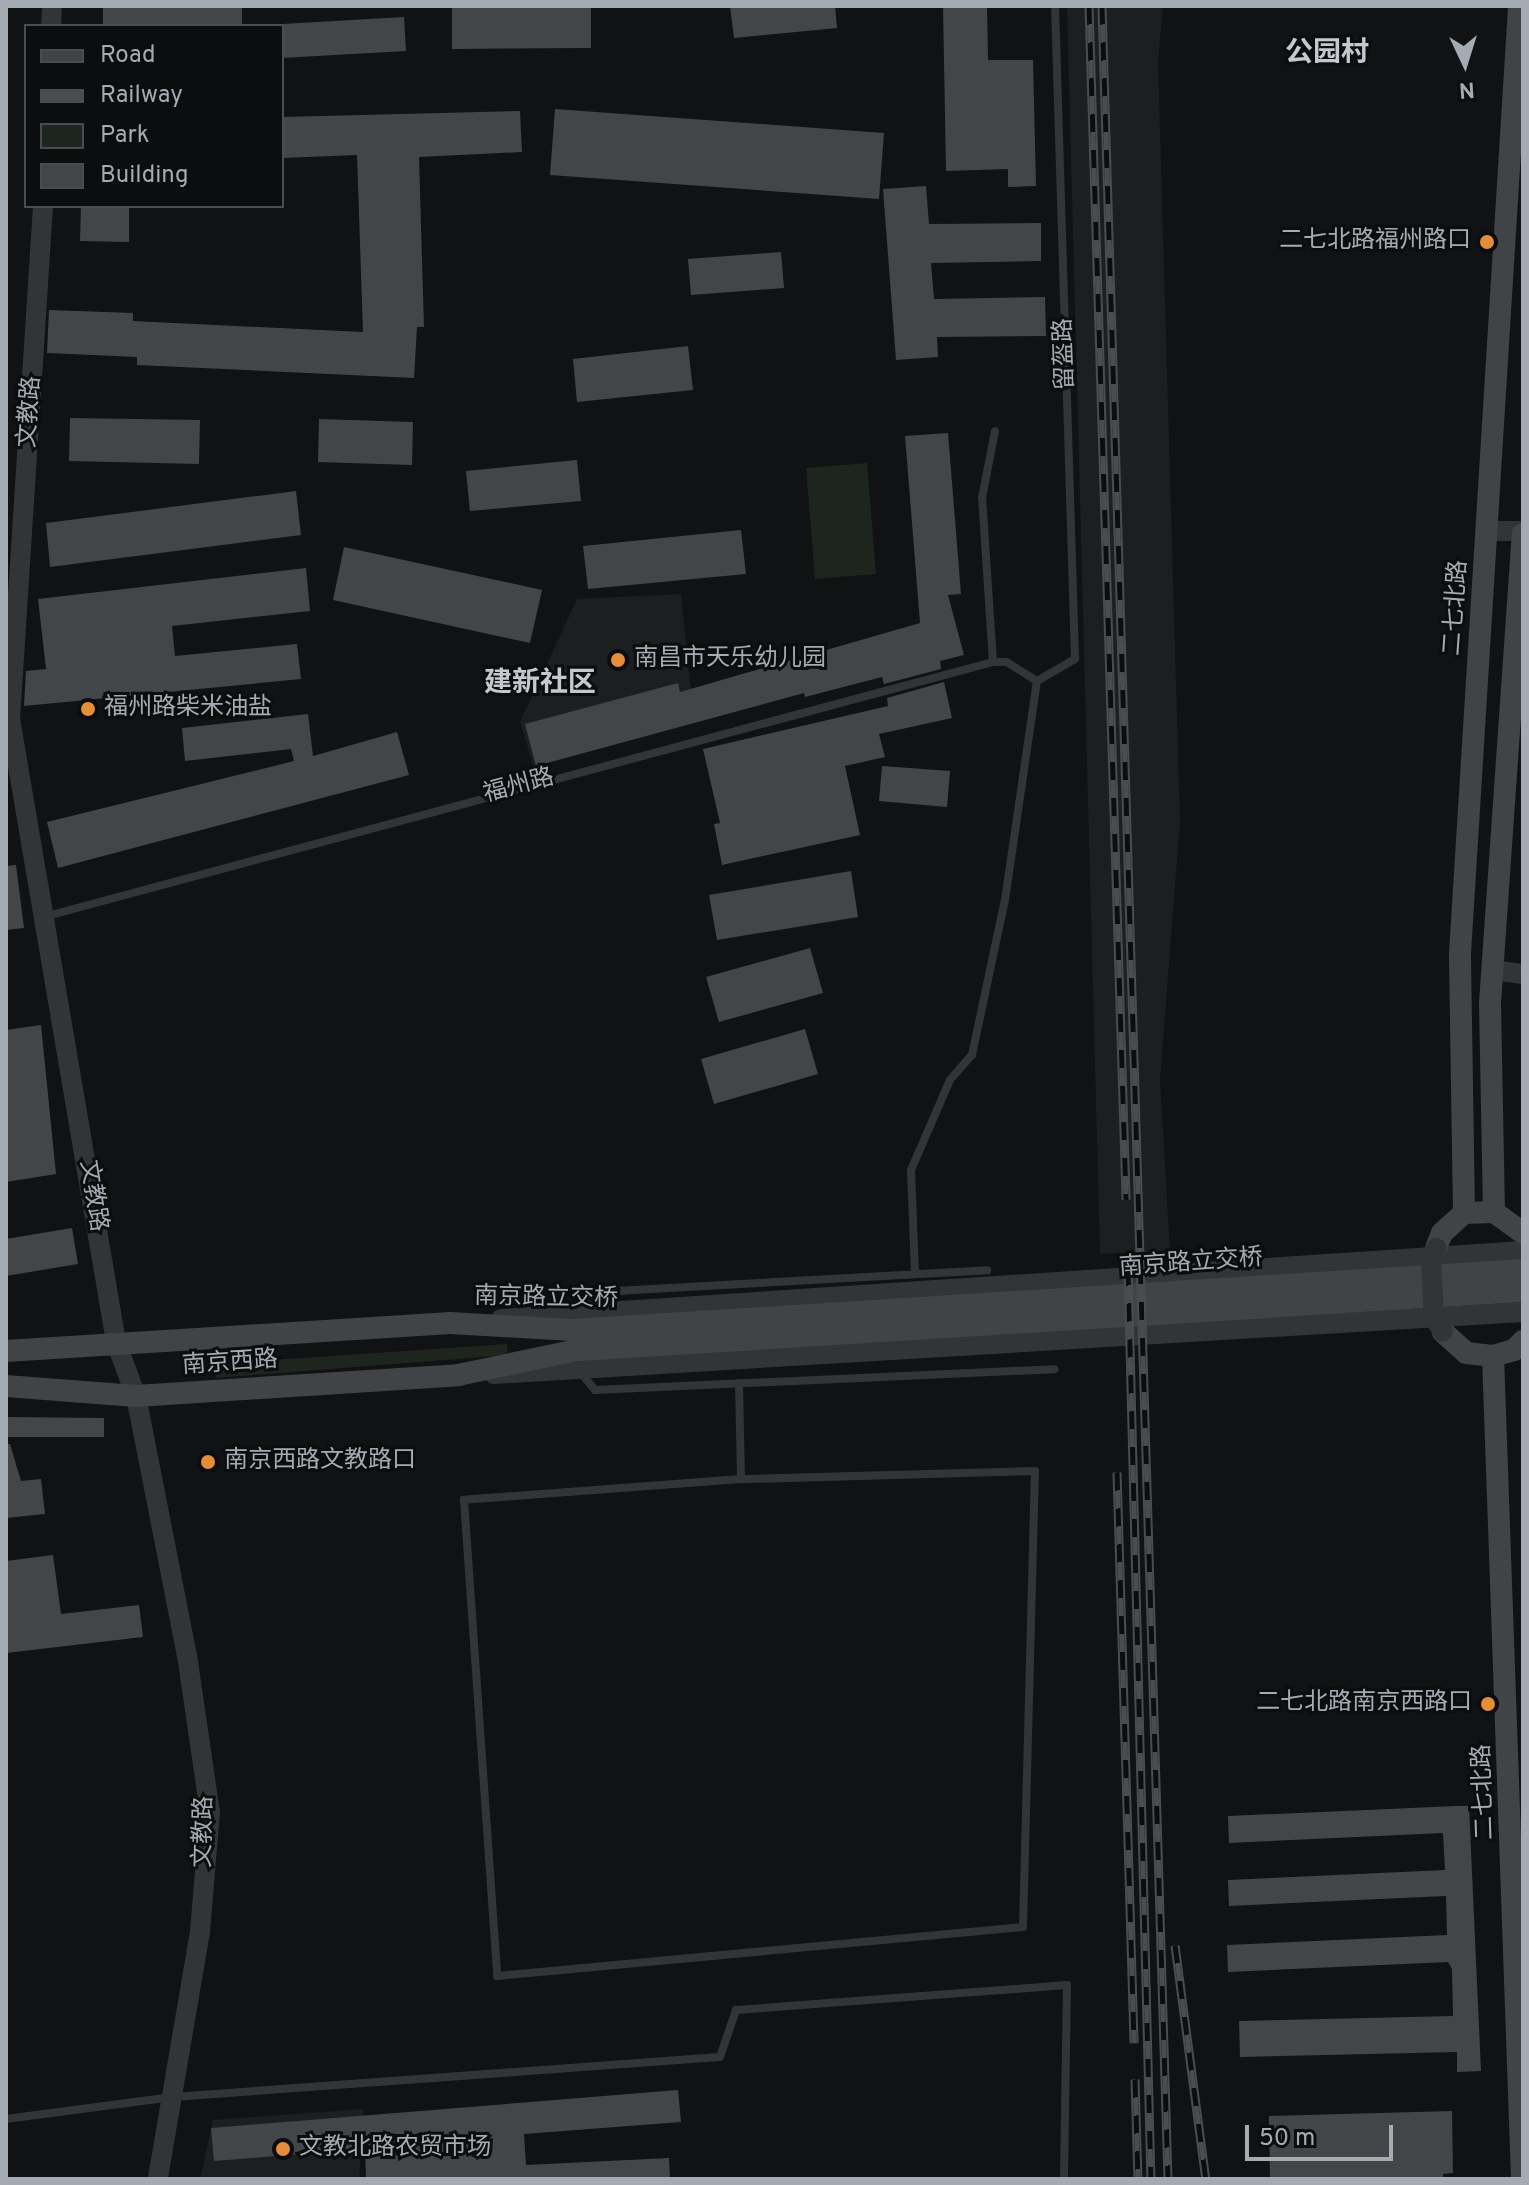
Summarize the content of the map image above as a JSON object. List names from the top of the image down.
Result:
{
  "streets": {
    "main road": ["二七北路", "南京路立交桥", "南京西路"],
    "street": ["文教路"],
    "lane": ["留盔路", "福州路"]
  },
  "crossings": [
    ["文教路", "福州路"],
    ["文教路", "南京西路"],
    ["南京路立交桥", "南京西路"]
  ],
  "districts": ["公园村", "建新社区"],
  "places": [
    "二七北路福州路口",
    "南昌市天乐幼儿园",
    "福州路柴米油盐",
    "南京西路文教路口",
    "二七北路南京西路口",
    "文教北路农贸市场"
  ],
  "legend": [
    "Road",
    "Railway",
    "Park",
    "Building"
  ],
  "scale_bar": "50 m",
  "north": "bottom"
}
